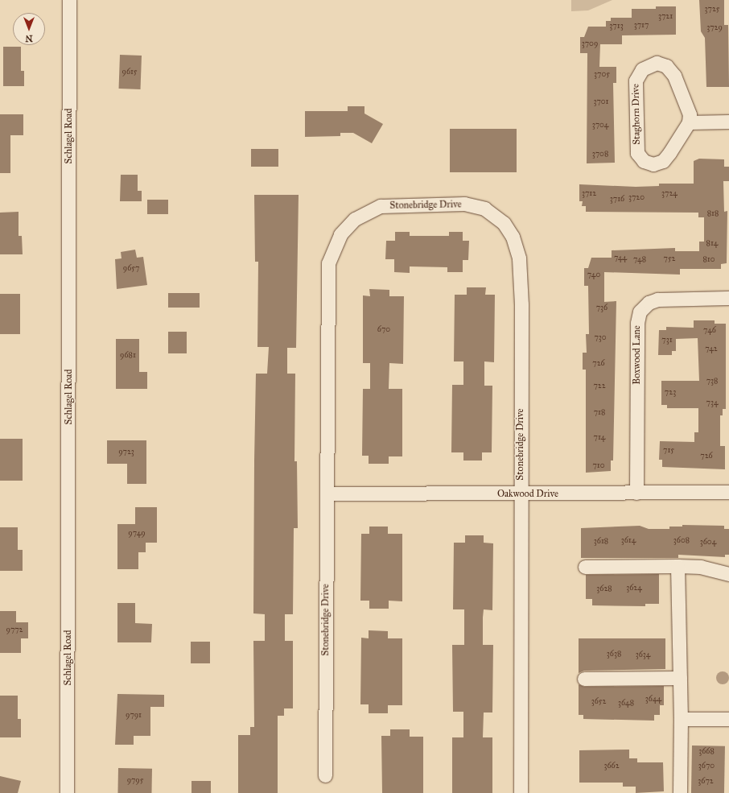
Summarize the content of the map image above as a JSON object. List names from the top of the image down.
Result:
{
  "streets": {
    "street": [
      "Staghorn Drive",
      "Schlagel Road",
      "Stonebridge Drive",
      "Boxwood Lane",
      "Oakwood Drive"
    ]
  },
  "crossings": [
    ["Stonebridge Drive", "Oakwood Drive"],
    ["Boxwood Lane", "Oakwood Drive"]
  ],
  "house_numbers": [
    "3725",
    "3721",
    "3717",
    "3713",
    "3729",
    "3709",
    "9615",
    "3705",
    "3701",
    "3704",
    "3708",
    "3712",
    "3724",
    "3720",
    "3716",
    "818",
    "814",
    "744",
    "752",
    "748",
    "810",
    "9657",
    "740",
    "736",
    "670",
    "746",
    "730",
    "731",
    "742",
    "9681",
    "726",
    "738",
    "722",
    "723",
    "734",
    "718",
    "714",
    "715",
    "9723",
    "726",
    "710",
    "9749",
    "3614",
    "3608",
    "3618",
    "3604",
    "3624",
    "3628",
    "9772",
    "3638",
    "3634",
    "3644",
    "3652",
    "3648",
    "9791",
    "3668",
    "3662",
    "3670",
    "9795",
    "3672"
  ],
  "north": "bottom"
}
